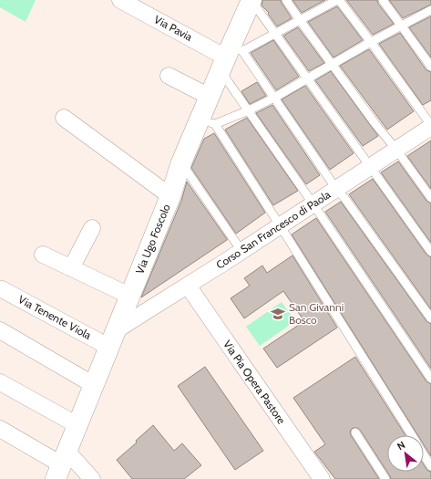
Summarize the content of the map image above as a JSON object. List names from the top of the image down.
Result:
{
  "streets": {
    "street": [
      "Via Pavia",
      "Corso San Francesco di Paola",
      "Via Ugo Foscolo",
      "Via Tenente Viola",
      "Via Pia Opera Pastore"
    ]
  },
  "crossings": [
    ["Via Pavia", "Via Ugo Foscolo"],
    ["Corso San Francesco di Paola", "Via Ugo Foscolo"],
    ["Corso San Francesco di Paola", "Via Tenente Viola"],
    ["Corso San Francesco di Paola", "Via Pia Opera Pastore"],
    ["Via Ugo Foscolo", "Via Tenente Viola"]
  ],
  "places": {
    "school or university": ["San Givanni Bosco"]
  },
  "north": "top left"
}
